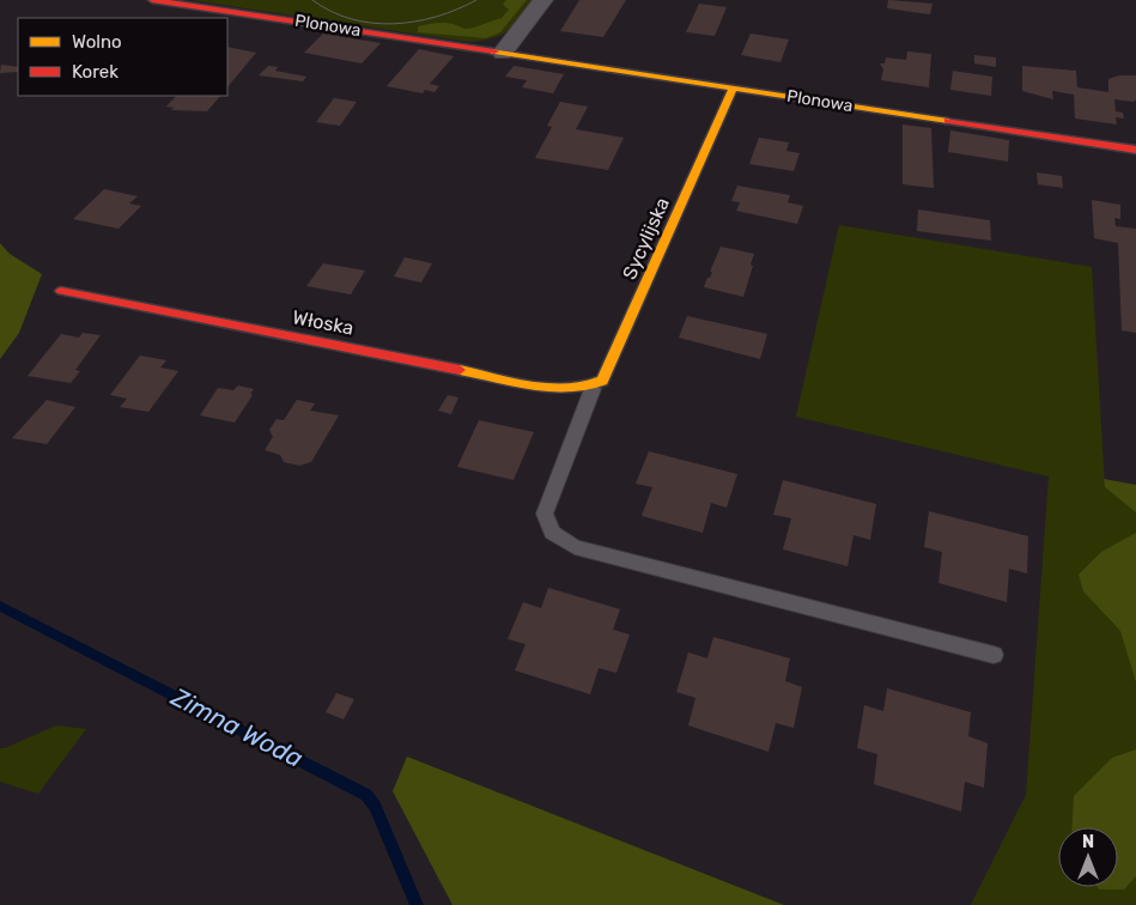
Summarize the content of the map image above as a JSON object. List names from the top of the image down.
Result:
{
  "streets": {
    "street": ["Plonowa", "Sycylijska", "Włoska"]
  },
  "crossings": [
    ["Plonowa", "Sycylijska"],
    ["Sycylijska", "Włoska"]
  ],
  "water": ["Zimna Woda"],
  "legend": ["Wolno", "Korek"],
  "north": "top"
}
